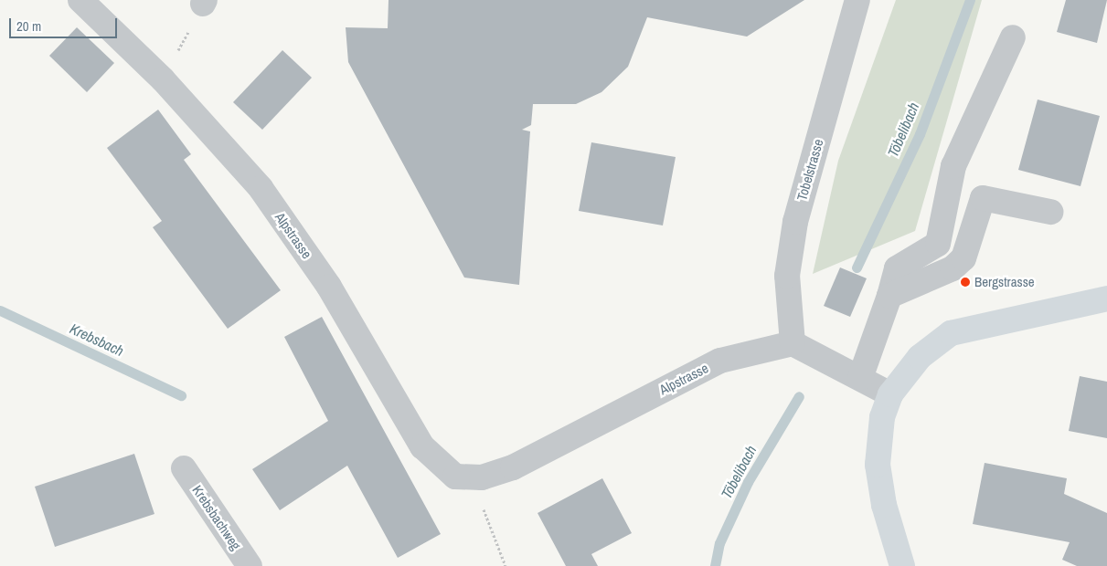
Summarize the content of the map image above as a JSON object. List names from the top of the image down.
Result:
{
  "streets": {
    "street": ["Tobelstrasse", "Alpstrasse", "Krebsbachweg"]
  },
  "crossings": [
    ["Tobelstrasse", "Alpstrasse"]
  ],
  "water": ["Töbelibach", "Krebsbach"],
  "places": ["Bergstrasse"],
  "scale_bar": "20 m"
}
